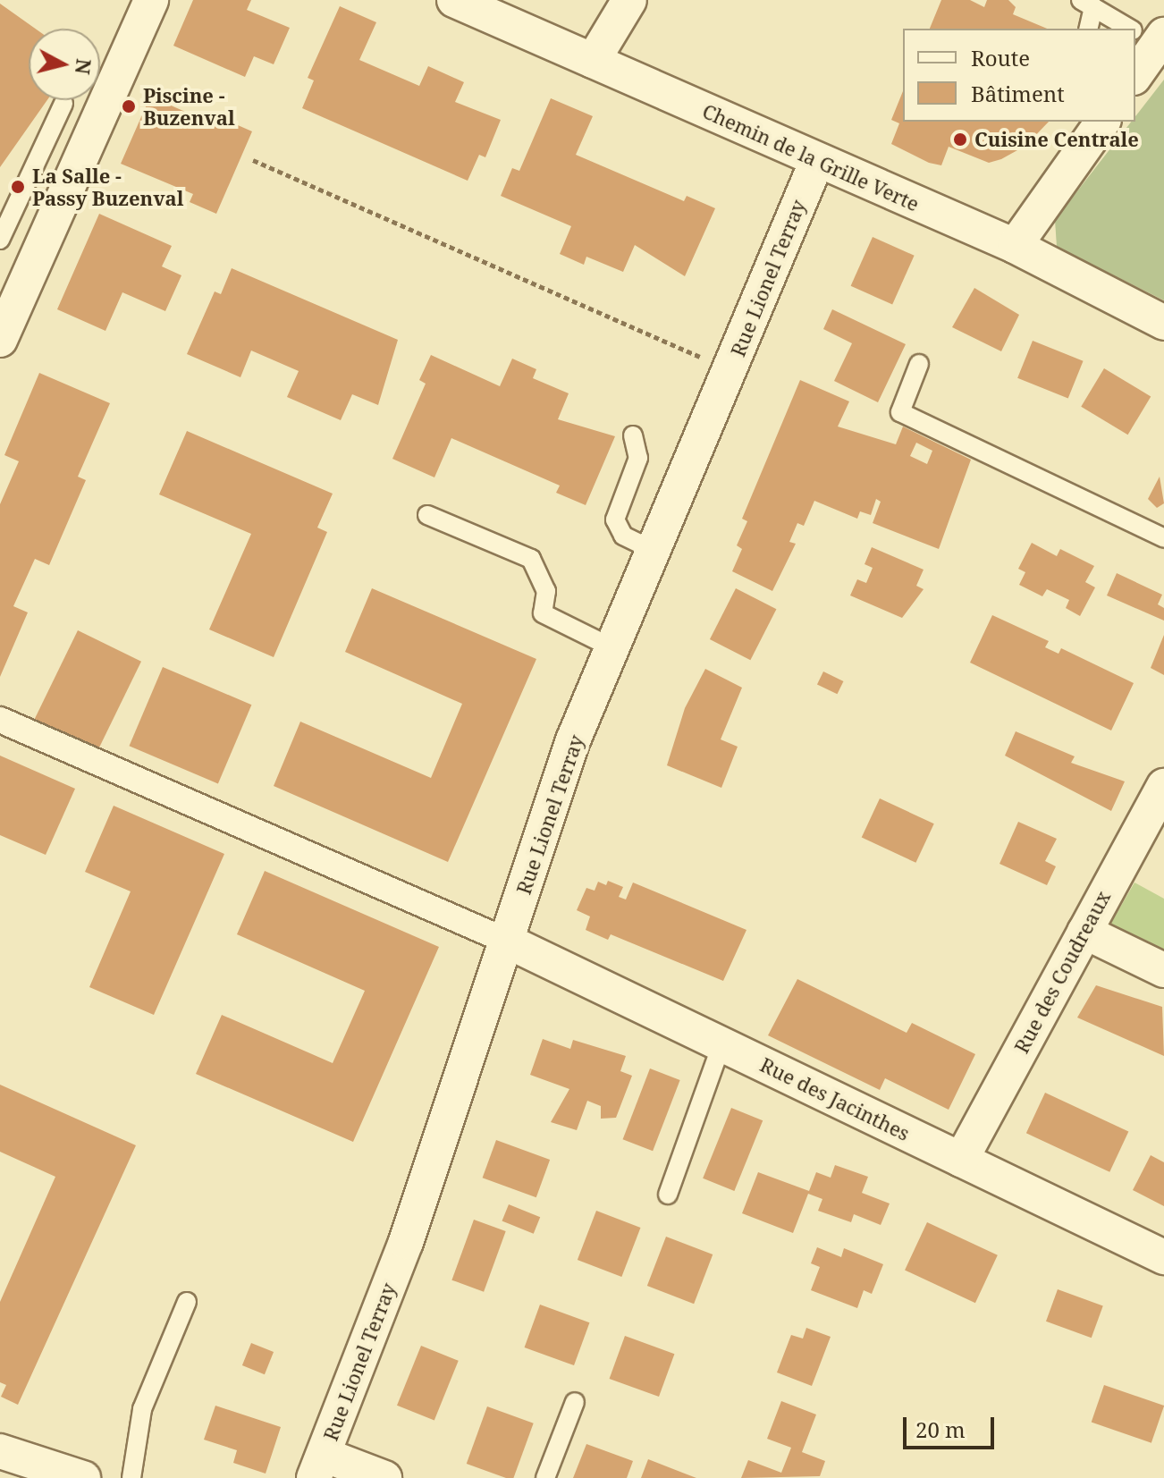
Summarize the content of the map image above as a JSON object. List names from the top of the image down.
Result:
{
  "streets": {
    "street": [
      "Chemin de la Grille Verte",
      "Rue Lionel Terray",
      "Rue des Coudreaux",
      "Rue des Jacinthes"
    ]
  },
  "crossings": [
    ["Chemin de la Grille Verte", "Rue Lionel Terray"],
    ["Rue Lionel Terray", "Rue des Jacinthes"],
    ["Rue des Coudreaux", "Rue des Jacinthes"]
  ],
  "places": ["Piscine - Buzenval", "Cuisine Centrale", "La Salle - Passy Buzenval"],
  "legend": ["Route", "Bâtiment"],
  "scale_bar": "20 m",
  "north": "right"
}
